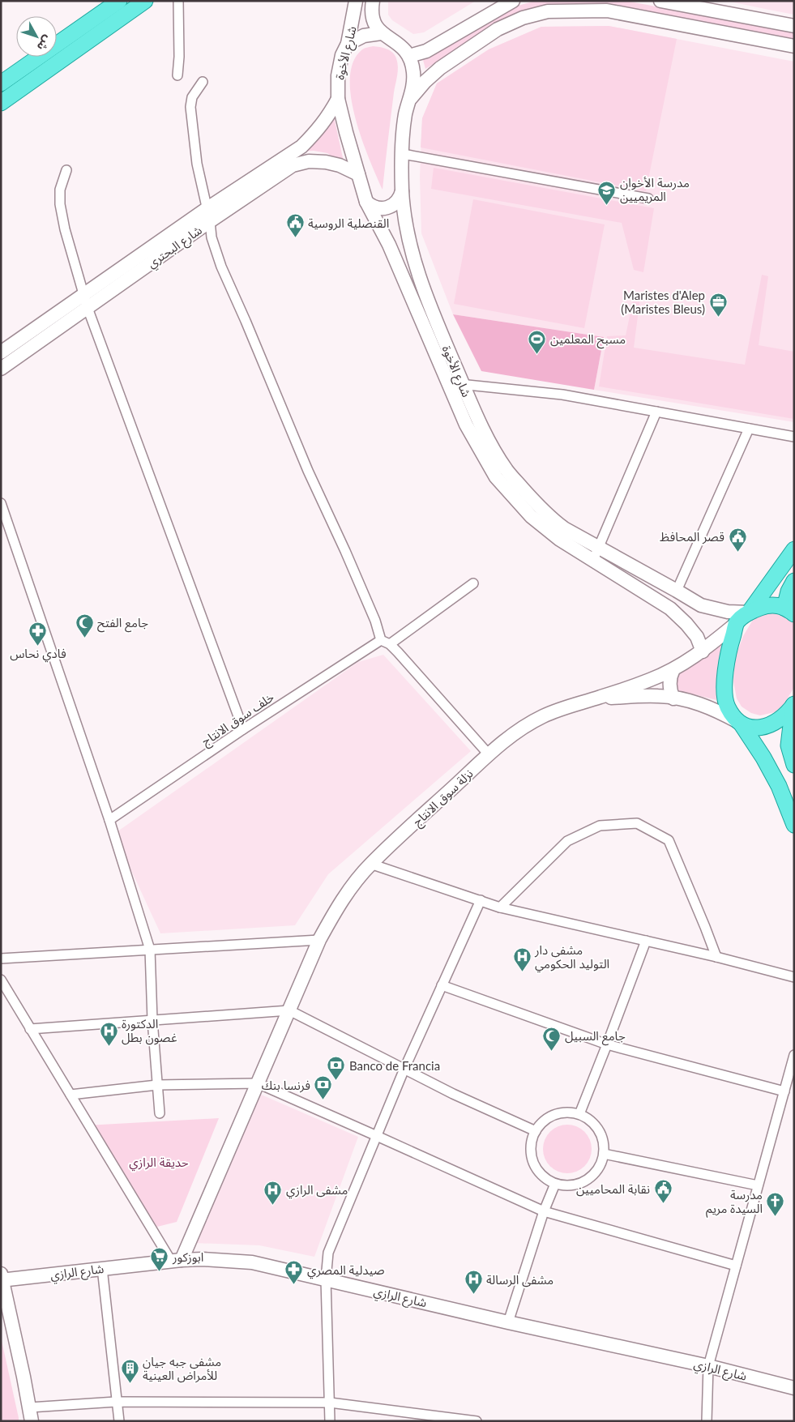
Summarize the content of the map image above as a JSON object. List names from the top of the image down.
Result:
{
  "streets": {
    "main road": [
      "شارع الأخوة",
      "شارع البحتري",
      "نزلة سوق الانتاج",
      "شارع الرازي"
    ],
    "street": ["خلف سوق الانتاج"]
  },
  "crossings": [
    ["شارع الأخوة", "شارع البحتري"],
    ["نزلة سوق الانتاج", "شارع الرازي"]
  ],
  "parks": ["حديقة الرازي"],
  "places": {
    "school or university": ["مدرسة الأخوان المريميين"],
    "public building": ["القنصلية الروسية", "قصر المحافظ", "نقابة المحاميين"],
    "office": ["Maristes d'Alep (Maristes Bleus)"],
    "sports": ["مسبح المعلمين"],
    "mosque": ["جامع الفتح", "جامع السبيل"],
    "pharmacy": ["فادي نحاس", "صيدلية المصري"],
    "hospital": [
      "مشفى دار التوليد الحكومي",
      "الدكتورة غصون بطل",
      "مشفى الرازي",
      "مشفى الرسالة"
    ],
    "bank": ["Banco de Francia", "فرنسا بنك"],
    "church": ["مدرسة السيدة مريم"],
    "supermarket": ["ابوزكور"],
    "building": ["مشفى جبه جيان للأمراض العينية"]
  },
  "north": "bottom right"
}
